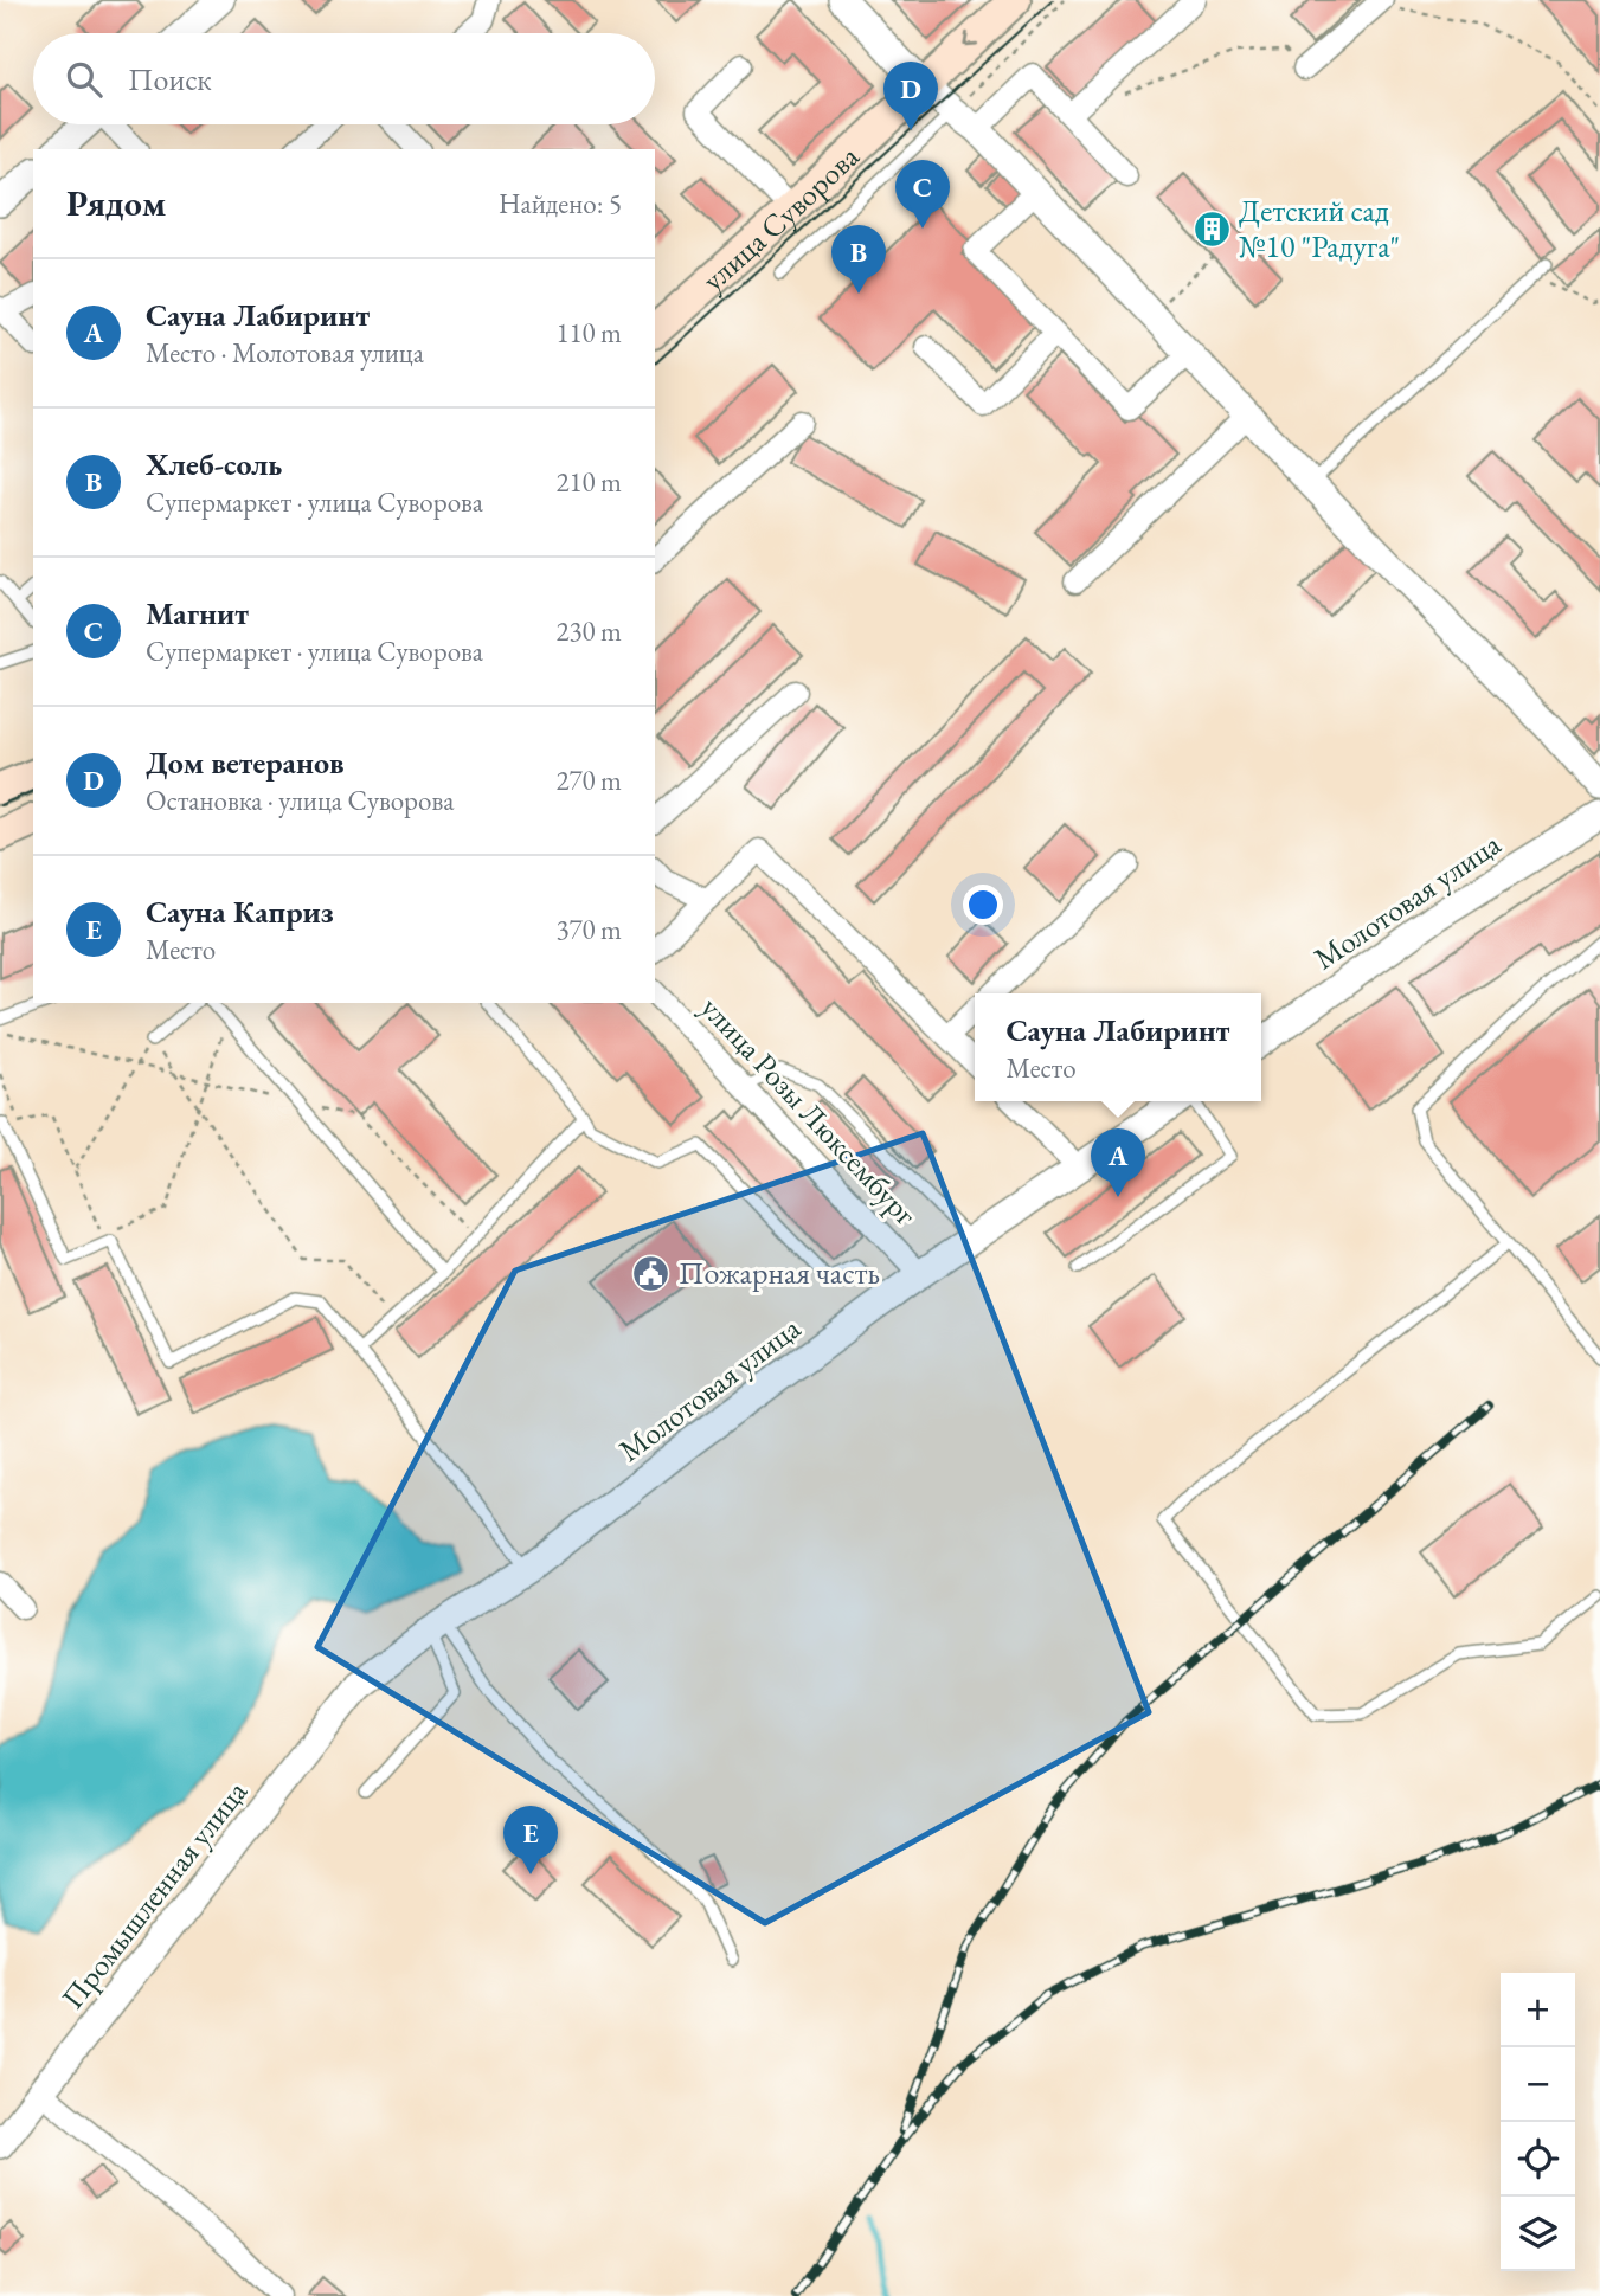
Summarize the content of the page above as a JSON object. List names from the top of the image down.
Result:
{
  "streets": {
    "main road": ["улица Суворова"],
    "street": ["Молотовая улица", "улица Розы Люксембург", "Промышленная улица"]
  },
  "crossings": [
    ["Молотовая улица", "улица Розы Люксембург"],
    ["Молотовая улица", "Промышленная улица"]
  ],
  "places": {
    "building": ["Детский сад №10 \"Радуга\""],
    "public building": ["Пожарная часть"]
  },
  "page": {
    "search": "Поиск",
    "pins": [
      "D",
      "C",
      "B",
      "A",
      "E"
    ],
    "heading": ["Рядом", "Найдено: 5"],
    "list": [
      {
        "mark": "A",
        "name": "Сауна Лабиринт",
        "note": "Место · Молотовая улица",
        "value": "110 m"
      },
      {
        "mark": "B",
        "name": "Хлеб-соль",
        "note": "Супермаркет · улица Суворова",
        "value": "210 m"
      },
      {
        "mark": "C",
        "name": "Магнит",
        "note": "Супермаркет · улица Суворова",
        "value": "230 m"
      },
      {
        "mark": "D",
        "name": "Дом ветеранов",
        "note": "Остановка · улица Суворова",
        "value": "270 m"
      },
      {
        "mark": "E",
        "name": "Сауна Каприз",
        "note": "Место",
        "value": "370 m"
      }
    ],
    "popup": ["Сауна Лабиринт", "Место"],
    "map_buttons": ["+", "−"]
  }
}
